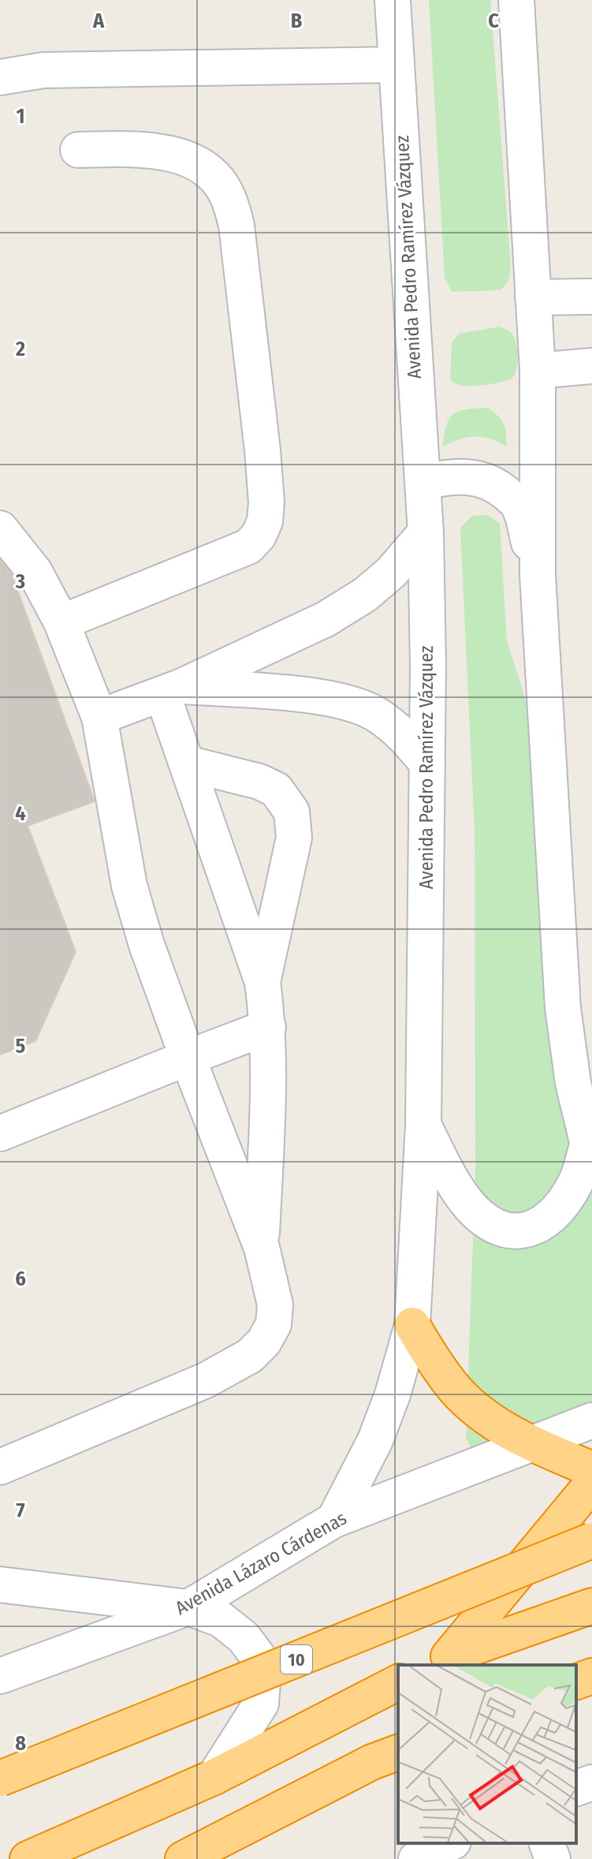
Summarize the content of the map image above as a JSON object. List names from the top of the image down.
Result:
{
  "streets": {
    "highway": ["10"],
    "street": ["Avenida Pedro Ramírez Vázquez", "Avenida Lázaro Cárdenas"]
  },
  "crossings": [
    ["Avenida Pedro Ramírez Vázquez", "Avenida Lázaro Cárdenas"]
  ],
  "grid": {
    "columns": ["A", "B", "C"],
    "rows": [
      "1",
      "2",
      "3",
      "4",
      "5",
      "6",
      "7",
      "8"
    ]
  }
}
